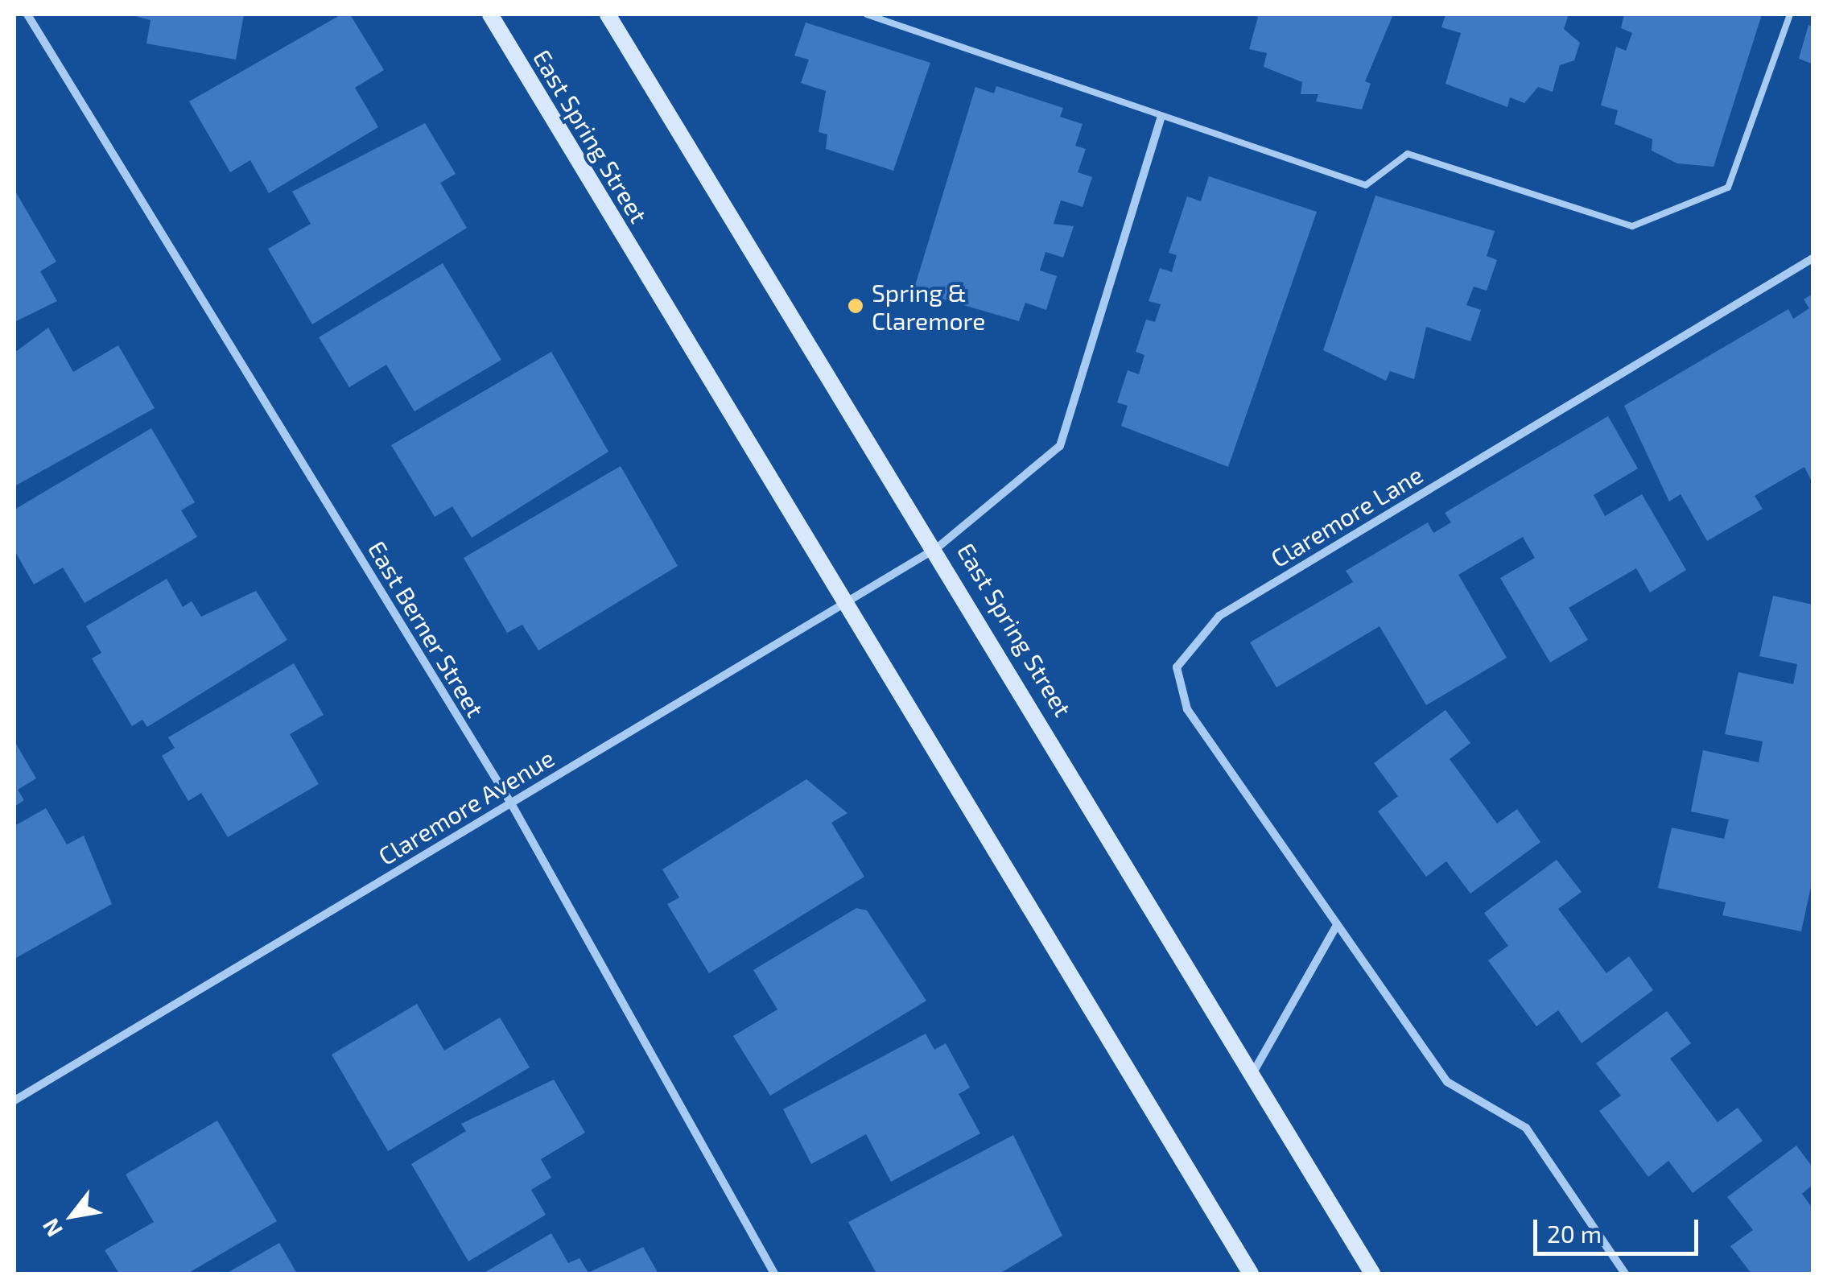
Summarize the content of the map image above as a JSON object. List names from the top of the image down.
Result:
{
  "streets": {
    "main road": ["East Spring Street"],
    "street": ["Claremore Lane", "East Berner Street", "Claremore Avenue"]
  },
  "crossings": [
    ["East Spring Street", "Claremore Avenue"],
    ["East Berner Street", "Claremore Avenue"]
  ],
  "places": ["Spring & Claremore"],
  "scale_bar": "20 m",
  "north": "bottom left"
}
